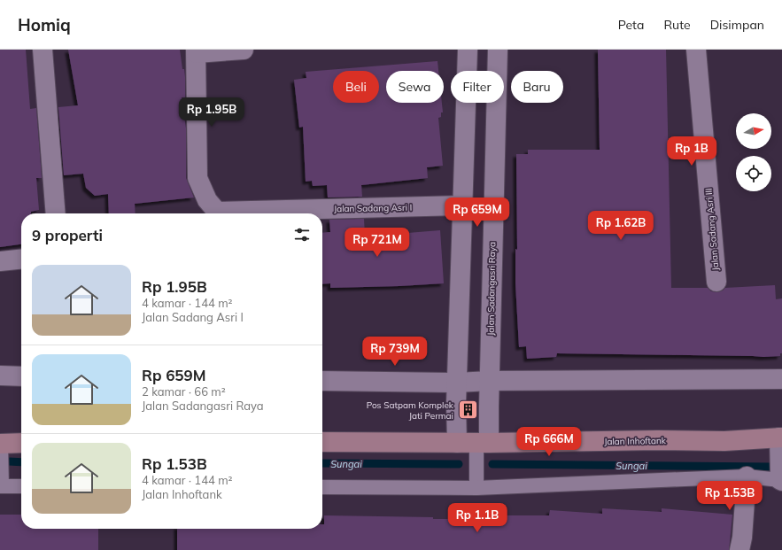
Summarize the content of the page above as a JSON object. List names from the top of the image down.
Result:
{
  "streets": {
    "main road": ["Jalan Inhoftank"],
    "street": ["Jalan Sadang Asri I", "Jalan Sadang Asri III", "Jalan Sadangasri Raya"]
  },
  "crossings": [
    ["Jalan Sadangasri Raya", "Jalan Inhoftank"]
  ],
  "water": ["Sungai"],
  "places": {
    "building": ["Pos Satpam Komplek Jati Permai"]
  },
  "north": "right",
  "page": {
    "header": "Homiq",
    "nav": ["Peta", "Rute", "Disimpan"],
    "chip": [
      "Beli",
      "Sewa",
      "Filter",
      "Baru"
    ],
    "price": [
      "Rp 1.95B",
      "Rp 1B",
      "Rp 659M",
      "Rp 1.62B",
      "Rp 721M",
      "Rp 739M",
      "Rp 666M",
      "Rp 1.53B",
      "Rp 1.1B"
    ],
    "heading": "9 properti",
    "list": [
      {
        "name": "Rp 1.95B",
        "note": "4 kamar · 144 m² · Jalan Sadang Asri I"
      },
      {
        "name": "Rp 659M",
        "note": "2 kamar · 66 m² · Jalan Sadangasri Raya"
      },
      {
        "name": "Rp 1.53B",
        "note": "4 kamar · 144 m² · Jalan Inhoftank"
      }
    ]
  }
}
